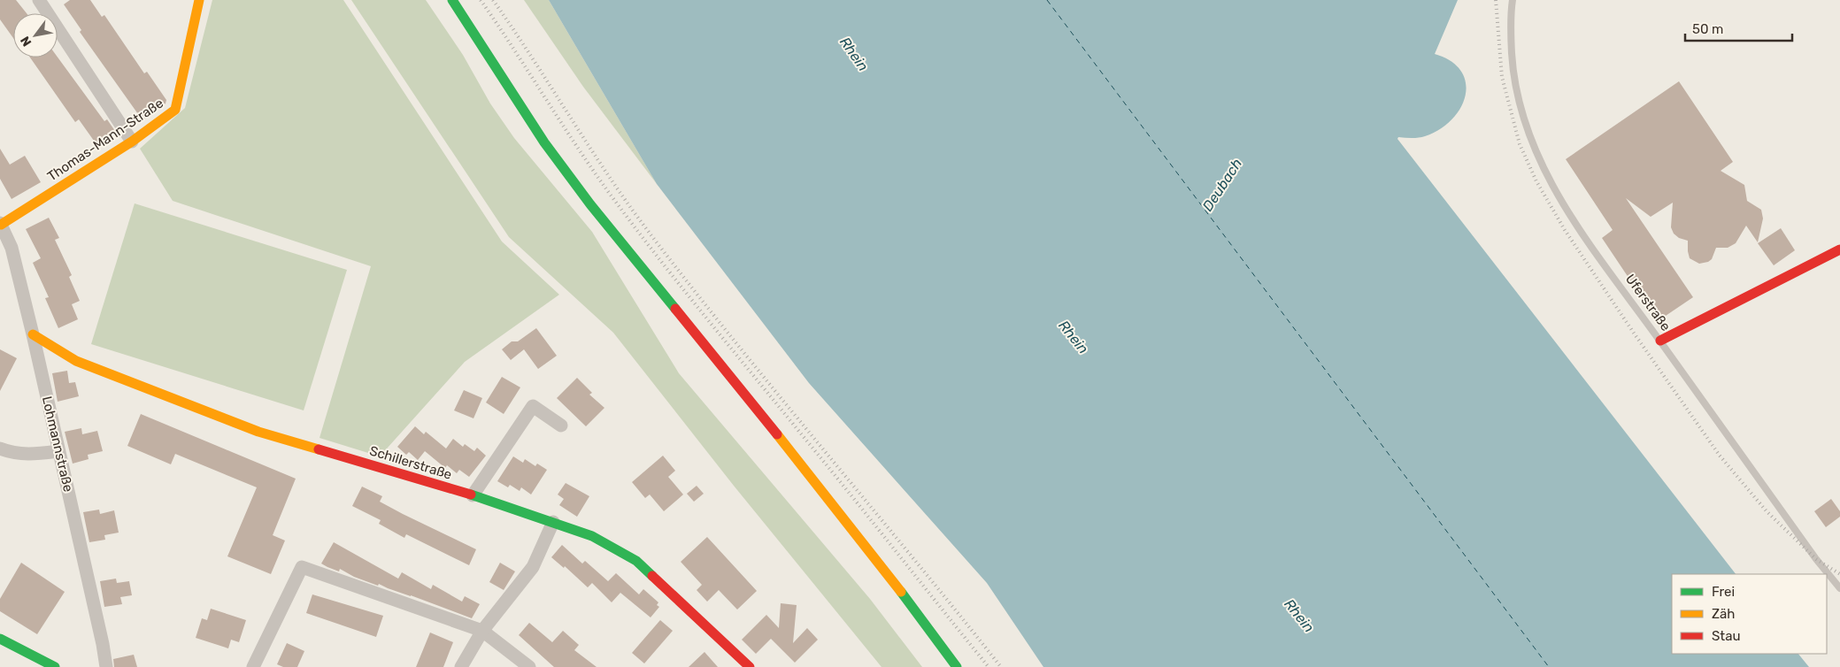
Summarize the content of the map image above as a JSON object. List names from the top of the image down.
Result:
{
  "streets": {
    "street": ["Thomas-Mann-Straße", "Lohmannstraße", "Schillerstraße"],
    "lane": ["Uferstraße"]
  },
  "crossings": [
    ["Thomas-Mann-Straße", "Lohmannstraße"],
    ["Lohmannstraße", "Schillerstraße"]
  ],
  "water": ["Rhein", "Deubach"],
  "legend": ["Frei", "Zäh", "Stau"],
  "scale_bar": "50 m",
  "north": "bottom left"
}
